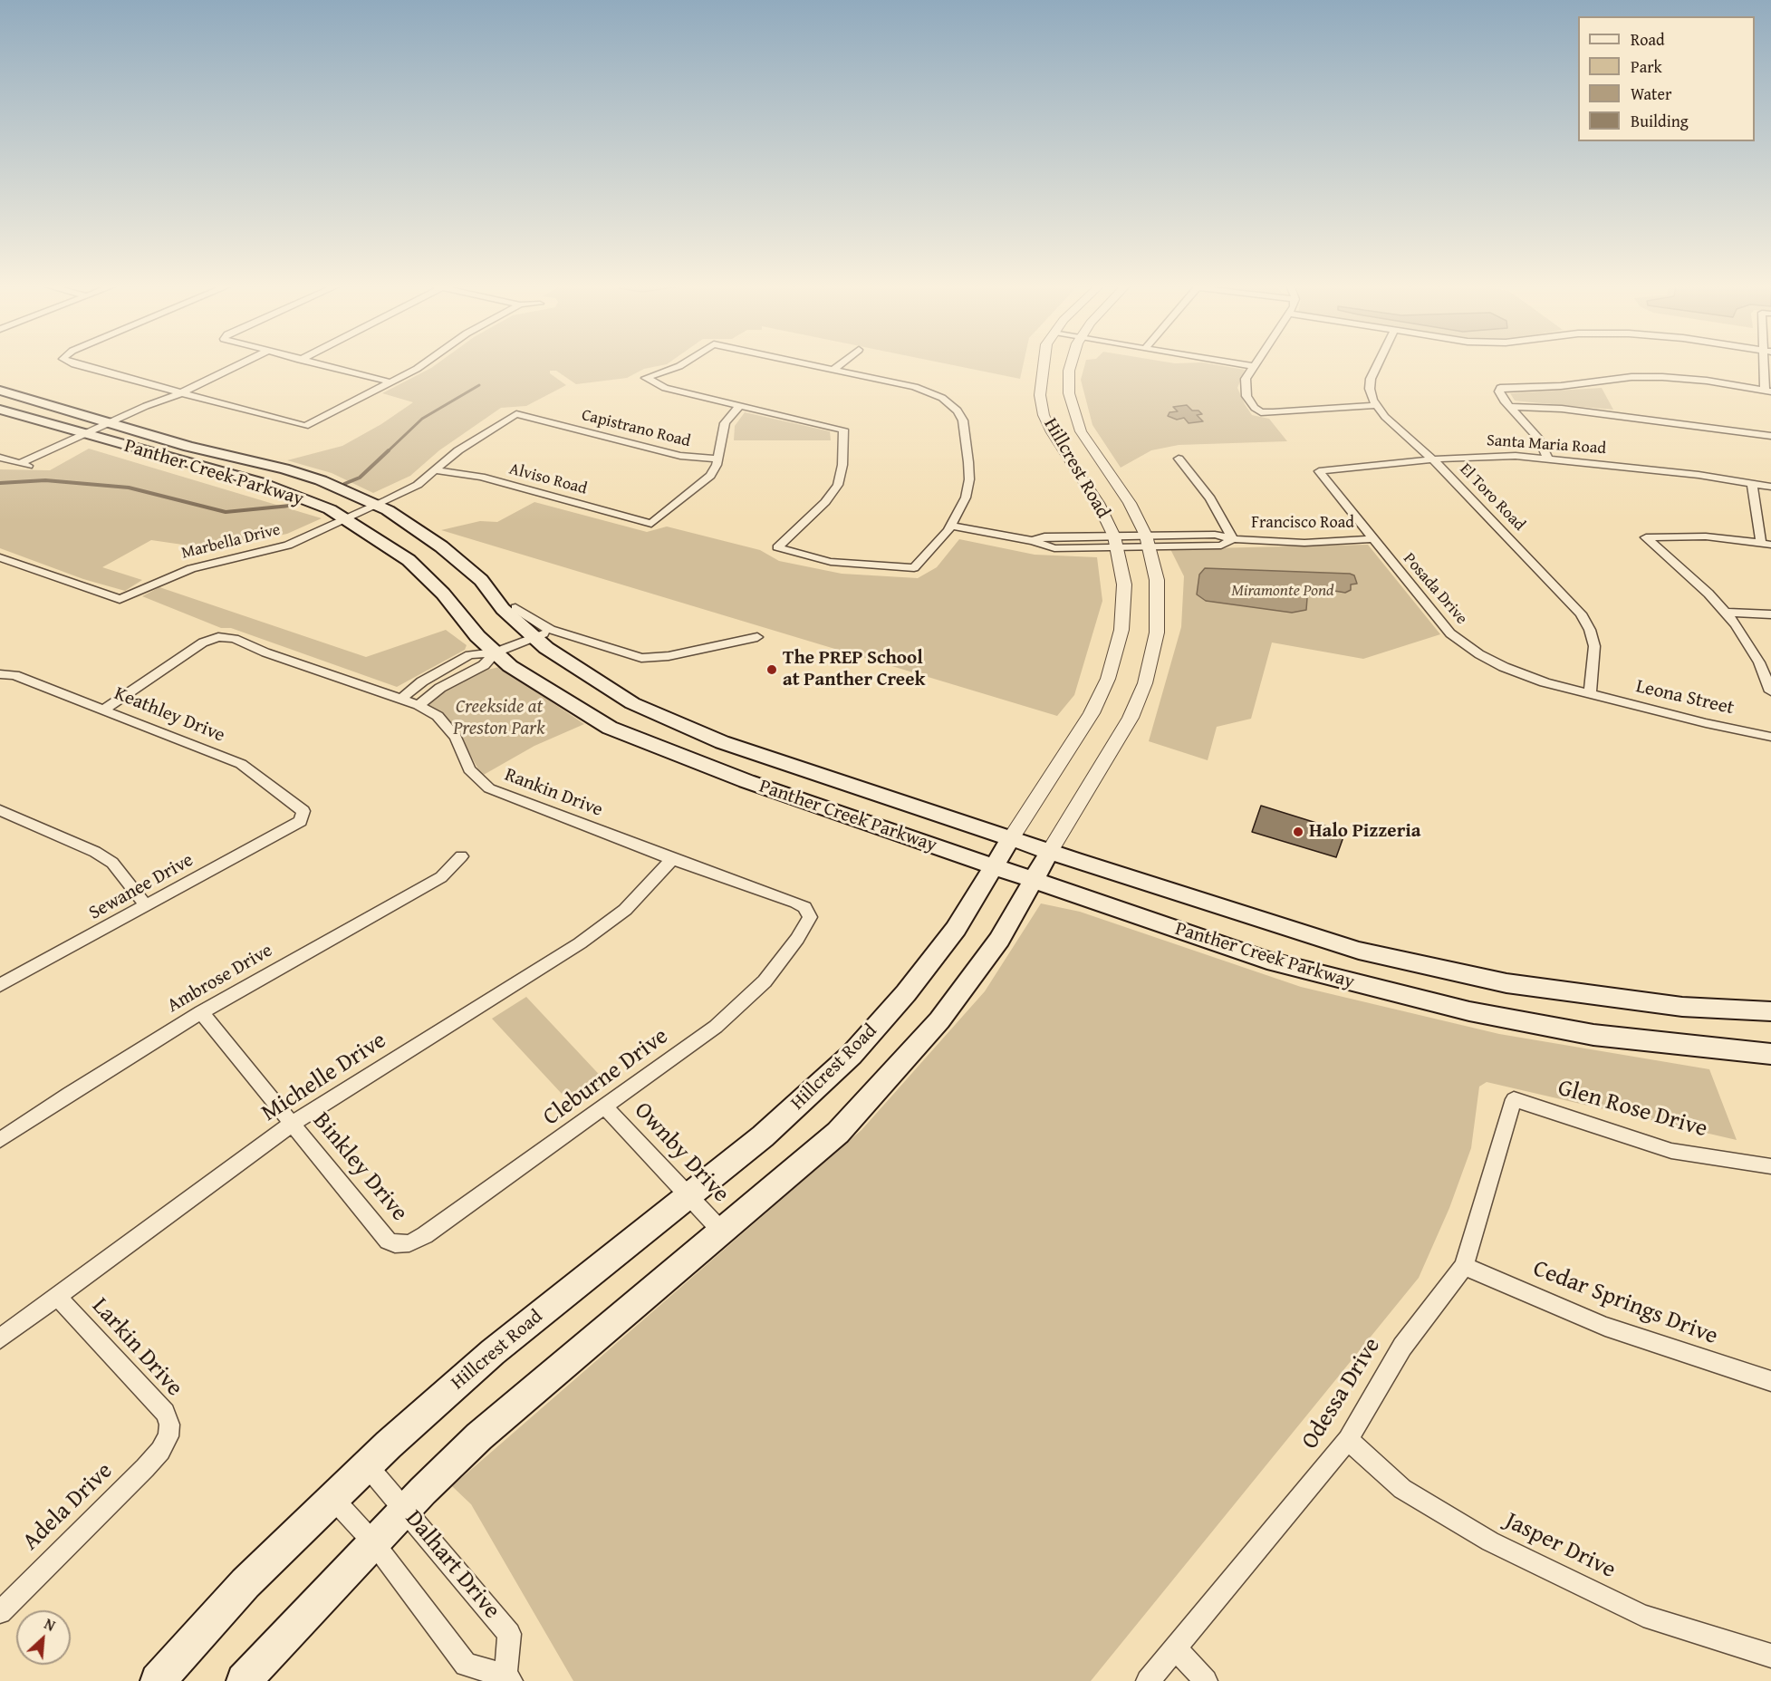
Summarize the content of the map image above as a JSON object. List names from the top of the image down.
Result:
{
  "streets": {
    "main road": ["Hillcrest Road", "Panther Creek Parkway"],
    "street": [
      "Capistrano Road",
      "Santa Maria Road",
      "Alviso Road",
      "El Toro Road",
      "Francisco Road",
      "Marbella Drive",
      "Posada Drive",
      "Leona Street",
      "Keathley Drive",
      "Rankin Drive",
      "Sewanee Drive",
      "Ambrose Drive",
      "Michelle Drive",
      "Cleburne Drive",
      "Glen Rose Drive",
      "Ownby Drive",
      "Binkley Drive",
      "Cedar Springs Drive",
      "Larkin Drive",
      "Odessa Drive",
      "Adela Drive",
      "Jasper Drive",
      "Dalhart Drive"
    ]
  },
  "crossings": [
    ["Capistrano Road", "Alviso Road"],
    ["Capistrano Road", "Marbella Drive"],
    ["Santa Maria Road", "El Toro Road"],
    ["Santa Maria Road", "Posada Drive"],
    ["Hillcrest Road", "Panther Creek Parkway"],
    ["Hillcrest Road", "Francisco Road"],
    ["Hillcrest Road", "Ownby Drive"],
    ["Hillcrest Road", "Dalhart Drive"],
    ["Panther Creek Parkway", "Marbella Drive"],
    ["Alviso Road", "Marbella Drive"],
    ["El Toro Road", "Posada Drive"],
    ["El Toro Road", "Leona Street"],
    ["Francisco Road", "Posada Drive"],
    ["Posada Drive", "Leona Street"],
    ["Keathley Drive", "Rankin Drive"],
    ["Keathley Drive", "Sewanee Drive"],
    ["Rankin Drive", "Michelle Drive"],
    ["Rankin Drive", "Cleburne Drive"],
    ["Ambrose Drive", "Binkley Drive"],
    ["Michelle Drive", "Binkley Drive"],
    ["Michelle Drive", "Larkin Drive"],
    ["Cleburne Drive", "Ownby Drive"],
    ["Cleburne Drive", "Binkley Drive"],
    ["Glen Rose Drive", "Odessa Drive"],
    ["Cedar Springs Drive", "Odessa Drive"],
    ["Larkin Drive", "Adela Drive"],
    ["Odessa Drive", "Jasper Drive"]
  ],
  "water": ["Miramonte Pond"],
  "parks": ["Creekside at Preston Park"],
  "places": ["The PREP School at Panther Creek", "Halo Pizzeria"],
  "legend": [
    "Road",
    "Park",
    "Water",
    "Building"
  ],
  "north": "top right"
}
